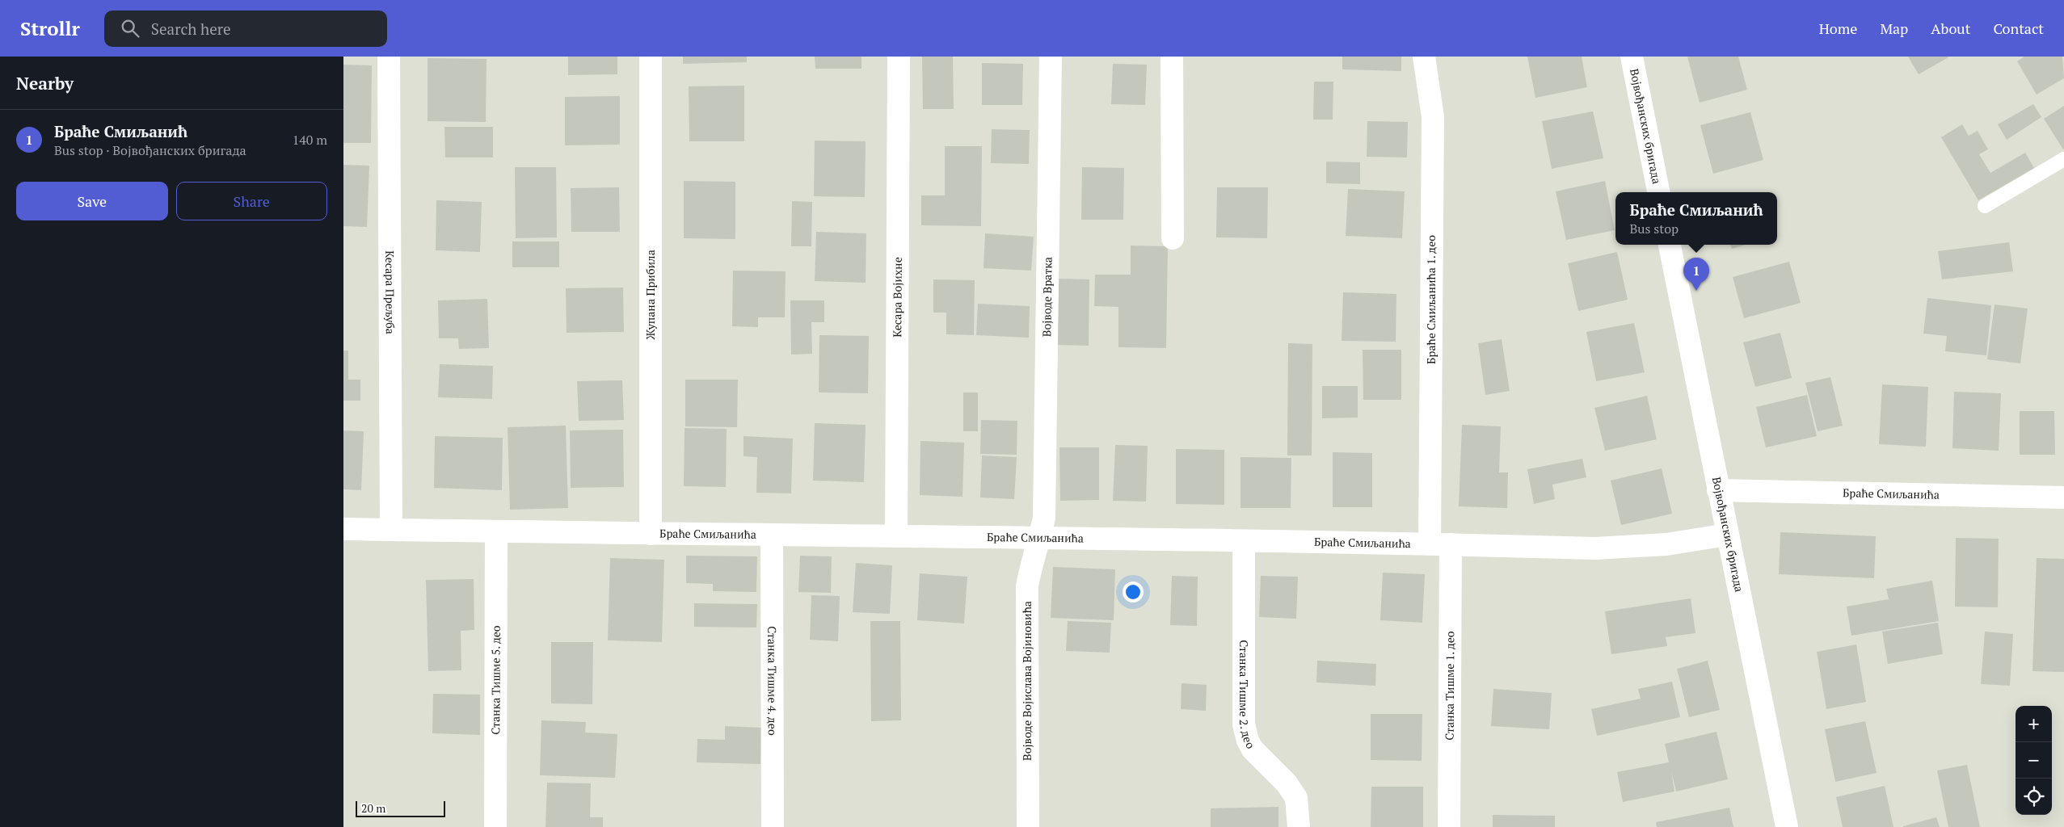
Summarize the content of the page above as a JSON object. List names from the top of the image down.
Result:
{
  "streets": {
    "street": [
      "Војвођанских бригада",
      "Кесара Прељуба",
      "Жупана Прибила",
      "Кесара Војихне",
      "Војводе Вратка",
      "Браће Смиљанића 1. део",
      "Браће Смиљанића",
      "Станка Тишме 5. део",
      "Станка Тишме 4. део",
      "Војводе Војислава Војиновића",
      "Станка Тишме 1. део",
      "Станка Тишме 2. део"
    ]
  },
  "crossings": [
    ["Војвођанских бригада", "Браће Смиљанића"],
    ["Кесара Прељуба", "Браће Смиљанића"],
    ["Жупана Прибила", "Браће Смиљанића"],
    ["Кесара Војихне", "Браће Смиљанића"],
    ["Војводе Вратка", "Браће Смиљанића"],
    ["Војводе Вратка", "Војводе Војислава Војиновића"],
    ["Браће Смиљанића 1. део", "Браће Смиљанића"],
    ["Браће Смиљанића 1. део", "Станка Тишме 1. део"],
    ["Браће Смиљанића", "Станка Тишме 5. део"],
    ["Браће Смиљанића", "Станка Тишме 4. део"],
    ["Браће Смиљанића", "Војводе Војислава Војиновића"],
    ["Браће Смиљанића", "Станка Тишме 1. део"],
    ["Браће Смиљанића", "Станка Тишме 2. део"]
  ],
  "scale_bar": "20 m",
  "page": {
    "header": "Strollr",
    "search": "Search here",
    "nav": [
      "Home",
      "Map",
      "About",
      "Contact"
    ],
    "heading": "Nearby",
    "list": [
      {
        "mark": "1",
        "name": "Браће Смиљанић",
        "note": "Bus stop · Војвођанских бригада",
        "value": "140 m"
      }
    ],
    "buttons": ["Save", "Share"],
    "popup": ["Браће Смиљанић", "Bus stop"],
    "pins": "1",
    "map_buttons": ["+", "−"],
    "scale": "20 m"
  }
}
